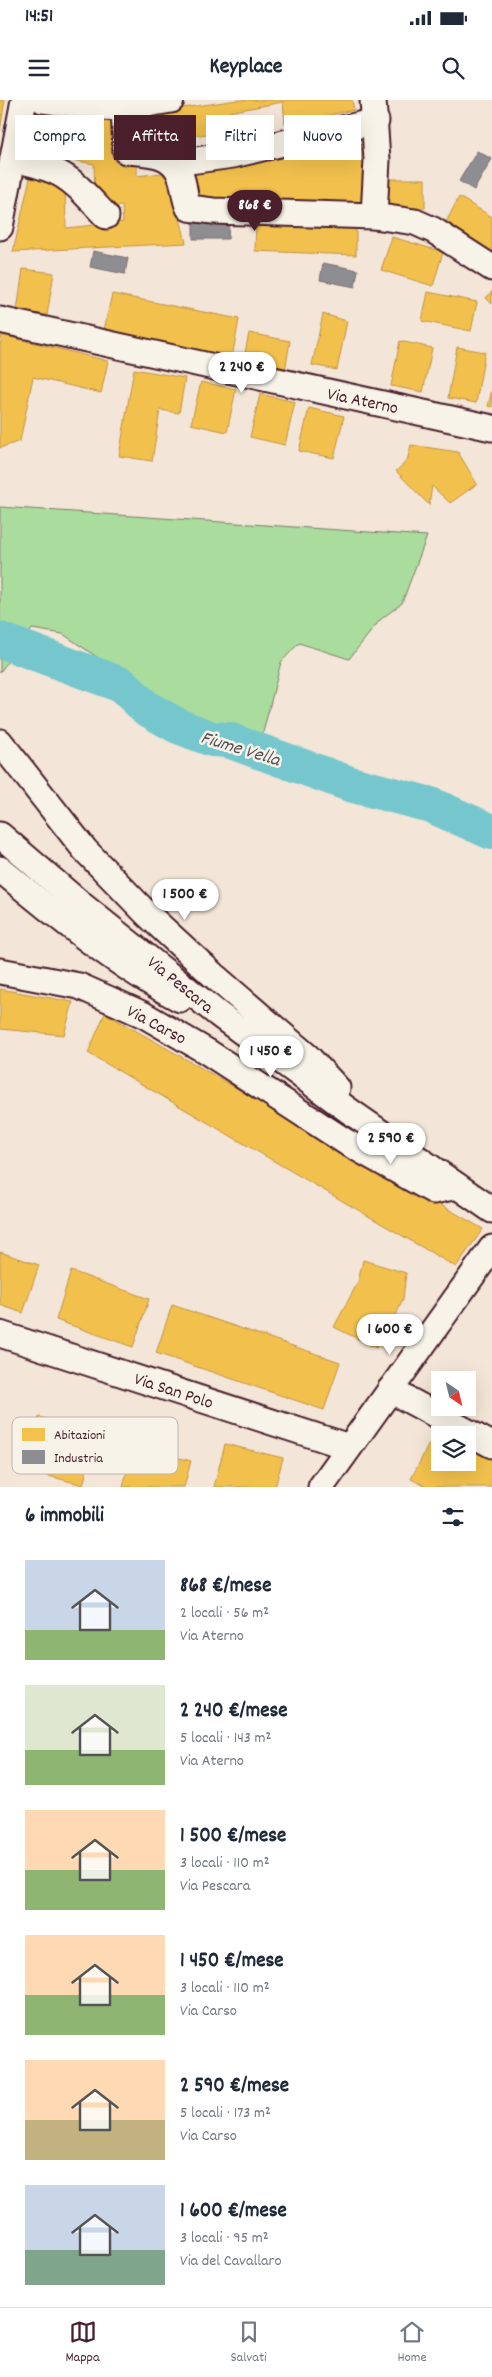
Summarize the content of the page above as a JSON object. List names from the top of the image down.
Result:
{
  "streets": {
    "street": [
      "Via Aterno",
      "Via Pescara",
      "Via Carso",
      "Via San Polo"
    ]
  },
  "crossings": [
    ["Via Pescara", "Via Carso"]
  ],
  "water": ["Fiume Vella"],
  "legend": ["Abitazioni", "Industria"],
  "north": "bottom right",
  "page": {
    "status": "14:51",
    "header": "Keyplace",
    "chip": [
      "Compra",
      "Affitta",
      "Filtri",
      "Nuovo"
    ],
    "price": [
      "868 €",
      "2 240 €",
      "1 500 €",
      "1 450 €",
      "2 590 €",
      "1 600 €"
    ],
    "heading": "6 immobili",
    "list": [
      {
        "name": "868 €/mese",
        "note": "2 locali · 56 m² · Via Aterno"
      },
      {
        "name": "2 240 €/mese",
        "note": "5 locali · 143 m² · Via Aterno"
      },
      {
        "name": "1 500 €/mese",
        "note": "3 locali · 110 m² · Via Pescara"
      },
      {
        "name": "1 450 €/mese",
        "note": "3 locali · 110 m² · Via Carso"
      },
      {
        "name": "2 590 €/mese",
        "note": "5 locali · 173 m² · Via Carso"
      },
      {
        "name": "1 600 €/mese",
        "note": "3 locali · 95 m² · Via del Cavallaro"
      }
    ],
    "tabs": ["Mappa", "Salvati", "Home"]
  }
}
